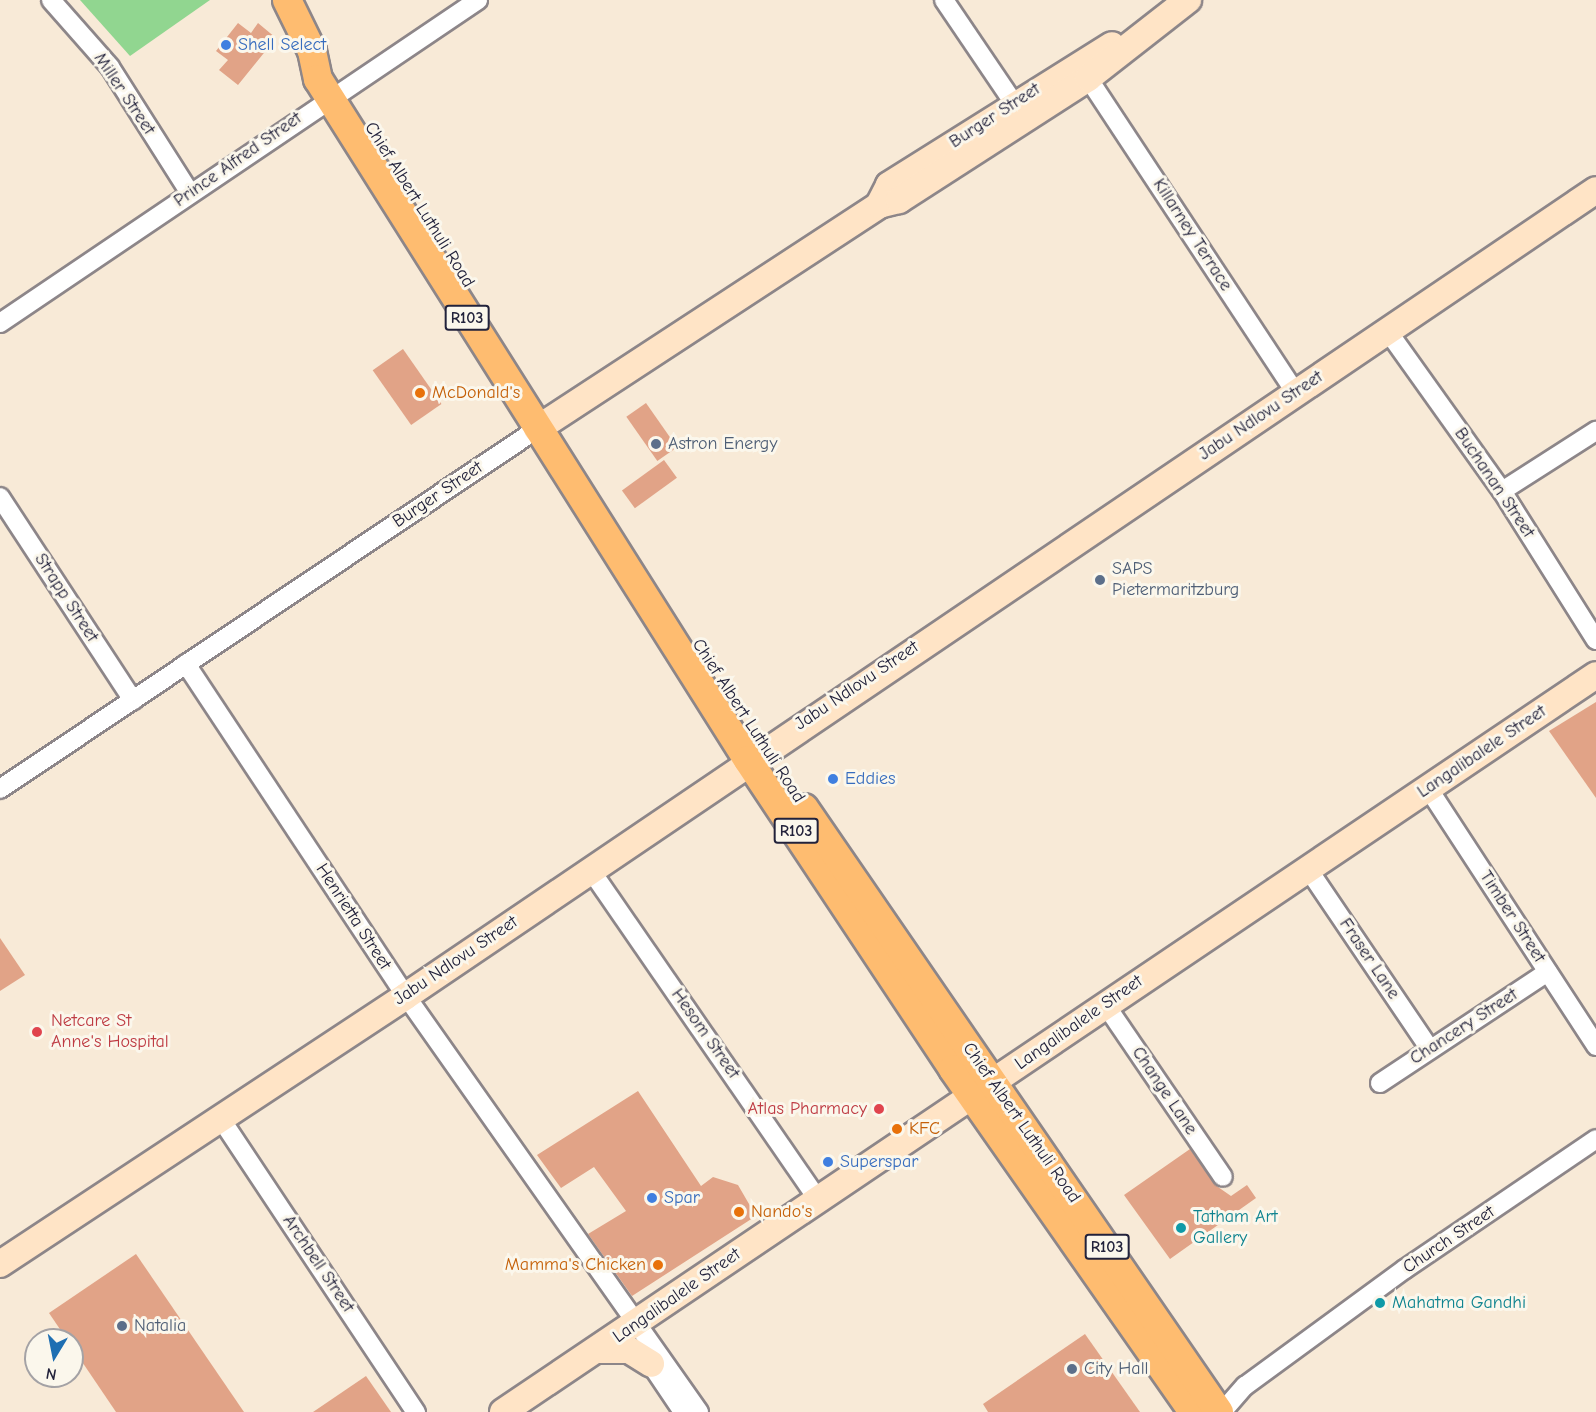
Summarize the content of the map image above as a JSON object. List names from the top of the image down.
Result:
{
  "streets": {
    "main road": ["Chief Albert Luthuli Road", "R103"],
    "street": [
      "Miller Street",
      "Burger Street",
      "Prince Alfred Street",
      "Killarney Terrace",
      "Jabu Ndlovu Street",
      "Buchanan Street",
      "Strapp Street",
      "Langalibalele Street",
      "Henrietta Street",
      "Timber Street",
      "Fraser Lane",
      "Chancery Street",
      "Hesom Street",
      "Change Lane",
      "Church Street",
      "Archbell Street"
    ]
  },
  "crossings": [
    ["Miller Street", "Prince Alfred Street"],
    ["Burger Street", "Chief Albert Luthuli Road"],
    ["Burger Street", "Killarney Terrace"],
    ["Burger Street", "Strapp Street"],
    ["Burger Street", "Henrietta Street"],
    ["Prince Alfred Street", "Chief Albert Luthuli Road"],
    ["Chief Albert Luthuli Road", "Jabu Ndlovu Street"],
    ["Chief Albert Luthuli Road", "Langalibalele Street"],
    ["Chief Albert Luthuli Road", "Church Street"],
    ["Killarney Terrace", "Jabu Ndlovu Street"],
    ["Jabu Ndlovu Street", "Buchanan Street"],
    ["Jabu Ndlovu Street", "Henrietta Street"],
    ["Jabu Ndlovu Street", "Hesom Street"],
    ["Jabu Ndlovu Street", "Archbell Street"],
    ["Langalibalele Street", "Henrietta Street"],
    ["Langalibalele Street", "Timber Street"],
    ["Langalibalele Street", "Fraser Lane"],
    ["Langalibalele Street", "Hesom Street"],
    ["Langalibalele Street", "Change Lane"],
    ["Timber Street", "Chancery Street"],
    ["Fraser Lane", "Chancery Street"]
  ],
  "places": [
    "Shell Select",
    "McDonald's",
    "Astron Energy",
    "SAPS Pietermaritzburg",
    "Eddies",
    "Netcare St Anne's Hospital",
    "Atlas Pharmacy",
    "KFC",
    "Superspar",
    "Spar",
    "Nando's",
    "Tatham Art Gallery",
    "Mamma's Chicken",
    "Mahatma Gandhi",
    "Natalia",
    "City Hall"
  ],
  "north": "bottom"
}
